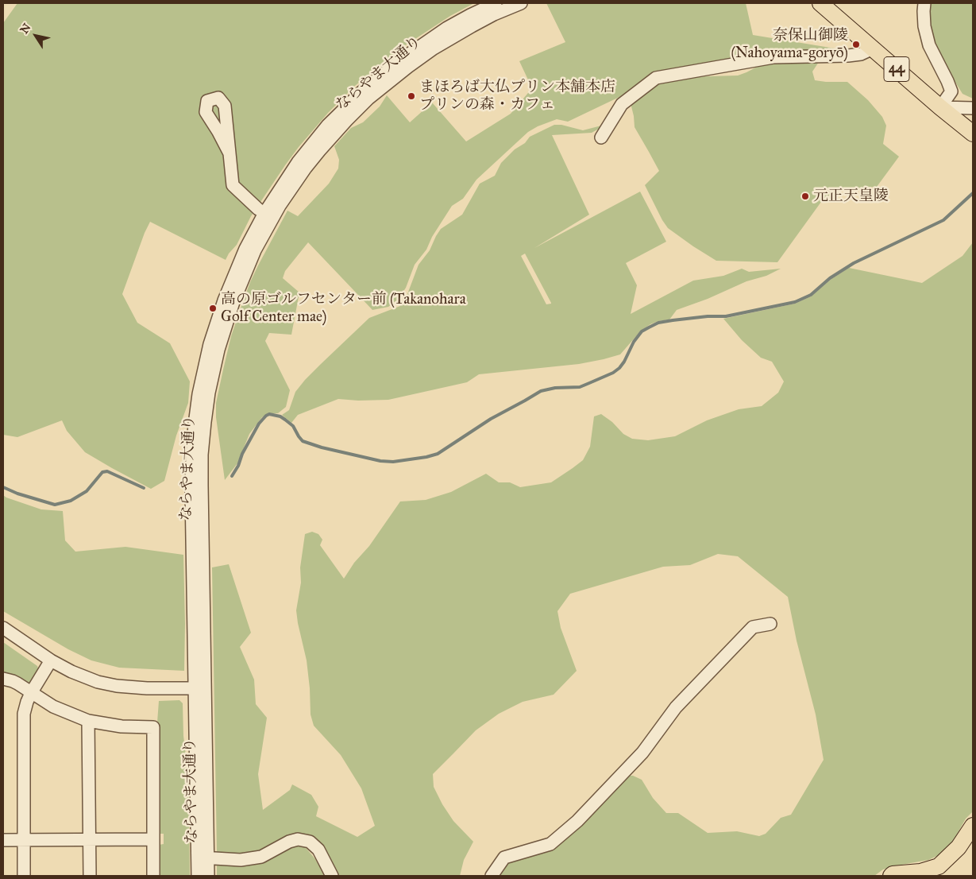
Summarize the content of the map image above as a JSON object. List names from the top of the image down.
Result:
{
  "streets": {
    "main road": ["44"],
    "street": ["ならやま大通り"]
  },
  "places": [
    "奈保山御陵 (Nahoyama-goryō)",
    "まほろば大仏プリン本舗本店 プリンの森・カフェ",
    "元正天皇陵",
    "高の原ゴルフセンター前 (Takanohara Golf Center mae)"
  ],
  "north": "top left"
}
